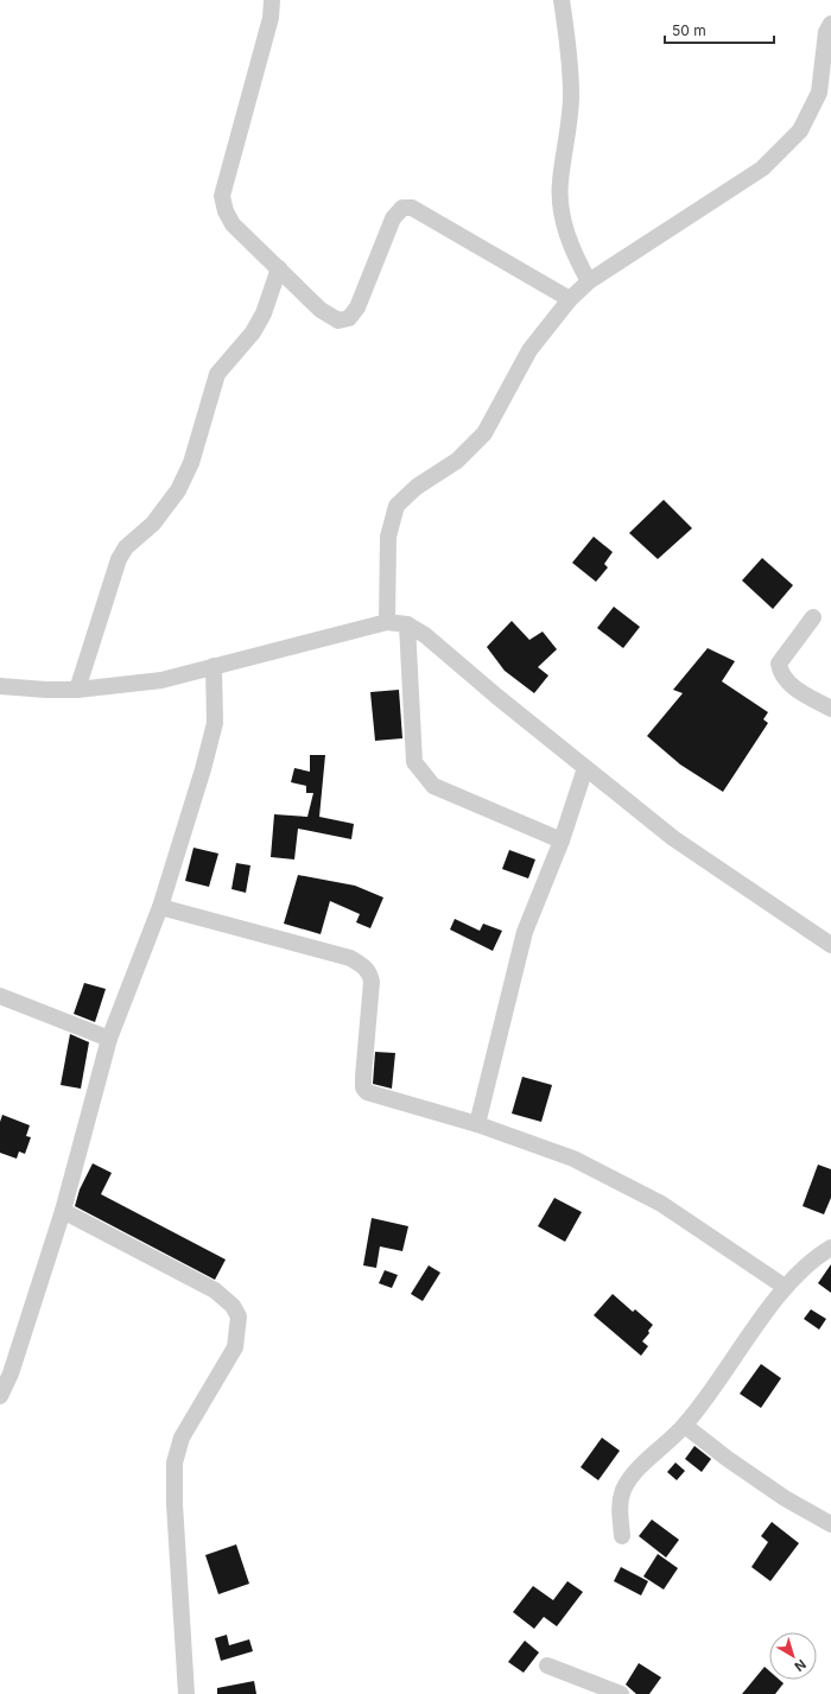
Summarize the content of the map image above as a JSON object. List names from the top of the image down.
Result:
{
  "scale_bar": "50 m",
  "north": "bottom right"
}
